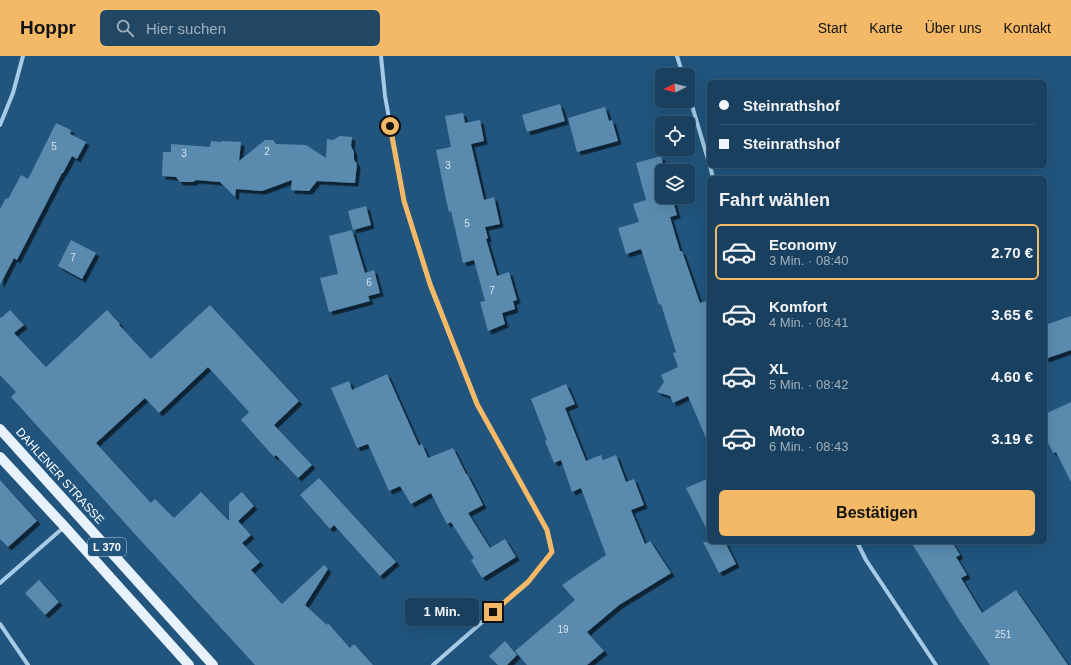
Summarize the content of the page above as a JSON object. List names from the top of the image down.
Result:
{
  "streets": {
    "main road": ["DAHLENER STRASSE", "L 370"]
  },
  "house_numbers": [
    "5",
    "2",
    "3",
    "3",
    "5",
    "7",
    "6",
    "7",
    "19",
    "251"
  ],
  "north": "left",
  "page": {
    "header": "Hoppr",
    "search": "Hier suchen",
    "nav": [
      "Start",
      "Karte",
      "Über uns",
      "Kontakt"
    ],
    "banner": ["Steinrathshof", "Steinrathshof"],
    "heading": "Fahrt wählen",
    "list": [
      {
        "name": "Economy",
        "note": "3 Min. · 08:40",
        "value": "2.70 €"
      },
      {
        "name": "Komfort",
        "note": "4 Min. · 08:41",
        "value": "3.65 €"
      },
      {
        "name": "XL",
        "note": "5 Min. · 08:42",
        "value": "4.60 €"
      },
      {
        "name": "Moto",
        "note": "6 Min. · 08:43",
        "value": "3.19 €"
      }
    ],
    "buttons": "Bestätigen",
    "bubble": "1 Min."
  }
}
